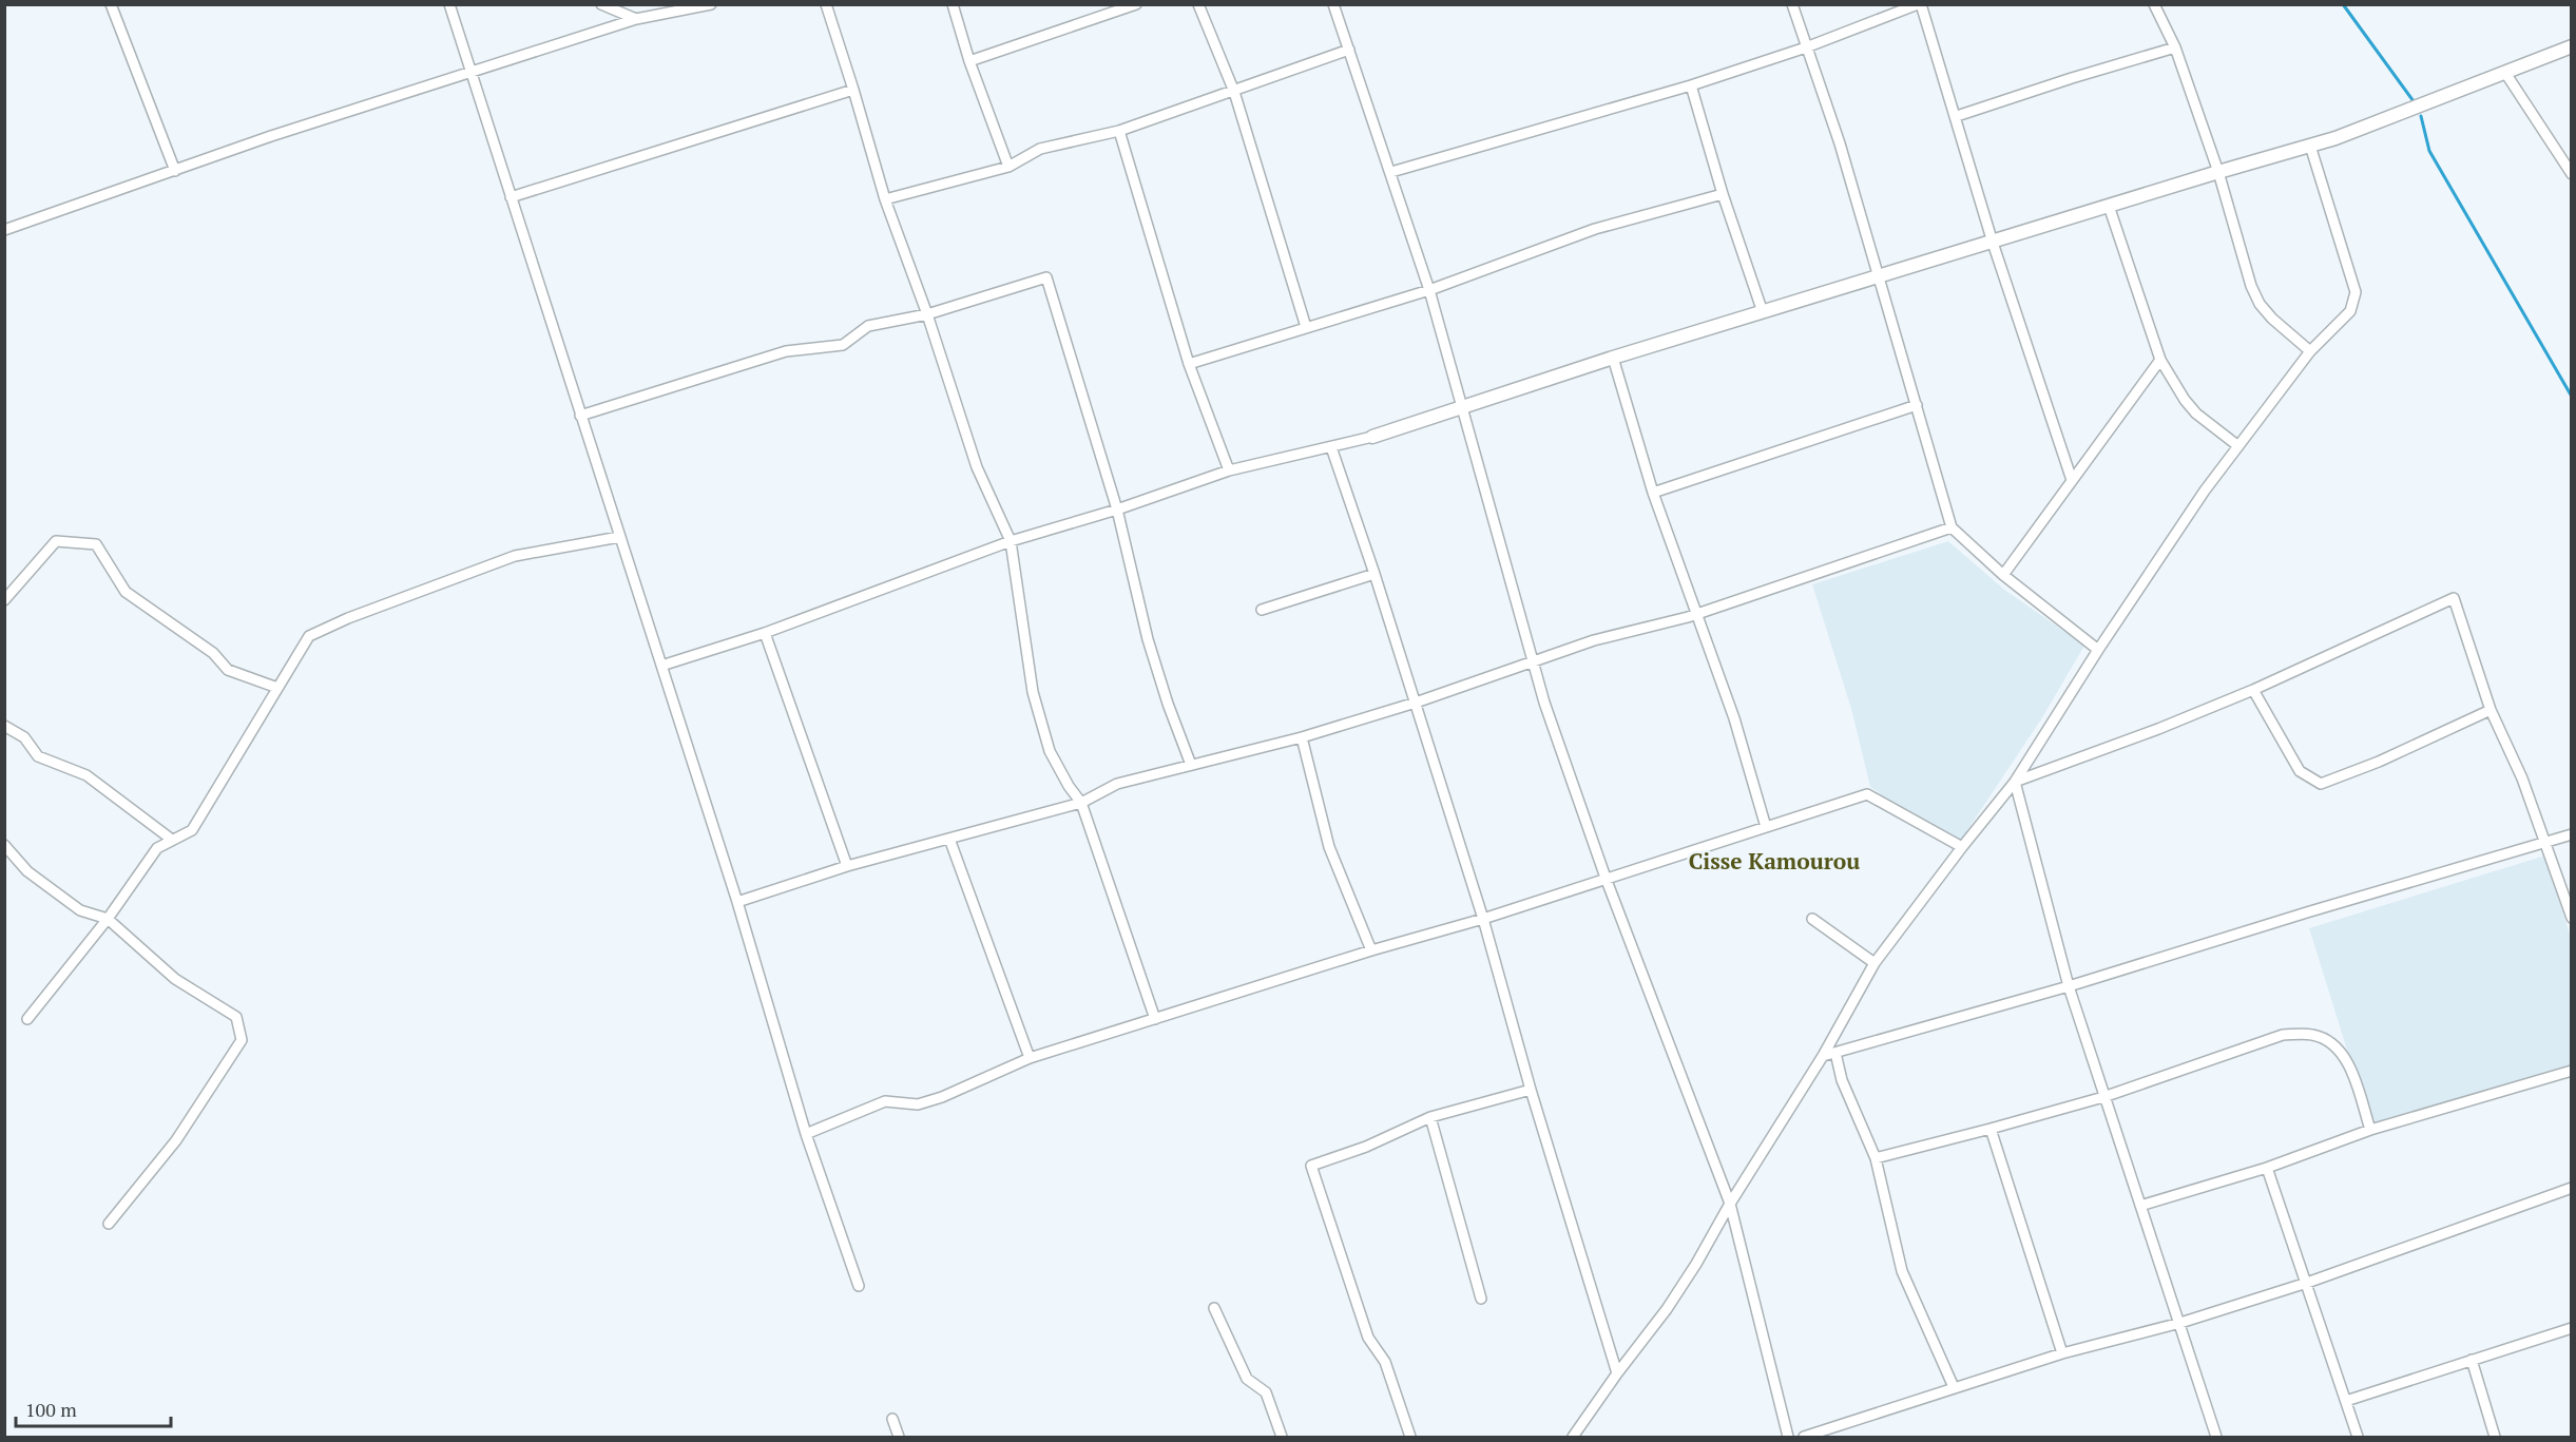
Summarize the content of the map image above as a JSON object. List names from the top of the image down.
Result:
{
  "districts": ["Cisse Kamourou"],
  "scale_bar": "100 m"
}
